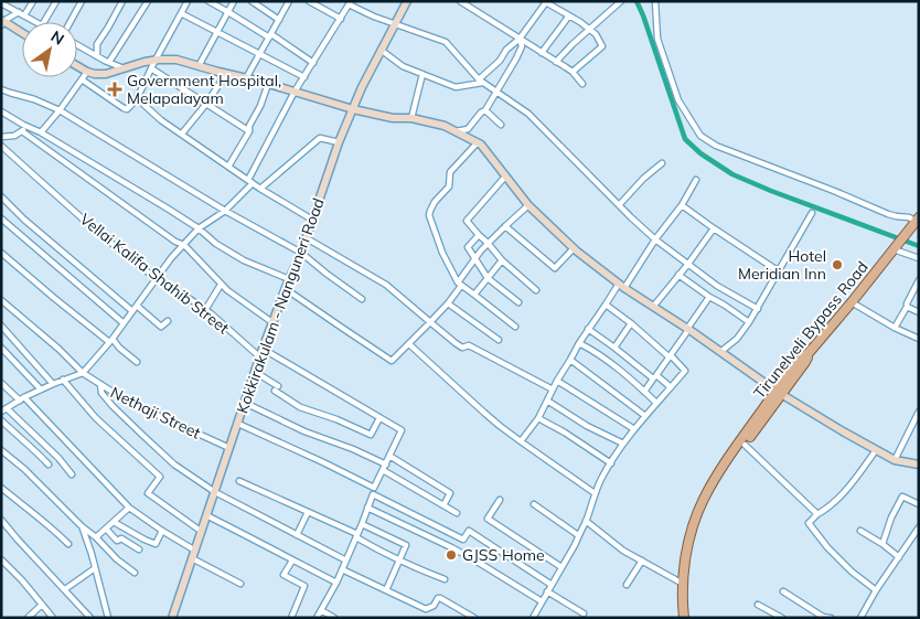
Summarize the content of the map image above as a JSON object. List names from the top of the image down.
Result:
{
  "streets": {
    "main road": ["Kokkirakulam - Nanguneri Road", "Tirunelveli Bypass Road"],
    "street": ["Vellai Kalifa Shahib Street", "Nethaji Street"]
  },
  "crossings": [
    ["Vellai Kalifa Shahib Street", "Kokkirakulam - Nanguneri Road"],
    ["Kokkirakulam - Nanguneri Road", "Nethaji Street"]
  ],
  "places": {
    "health": ["Government Hospital, Melapalayam"],
    "other": ["Hotel Meridian Inn", "GJSS Home"]
  },
  "north": "top right"
}
